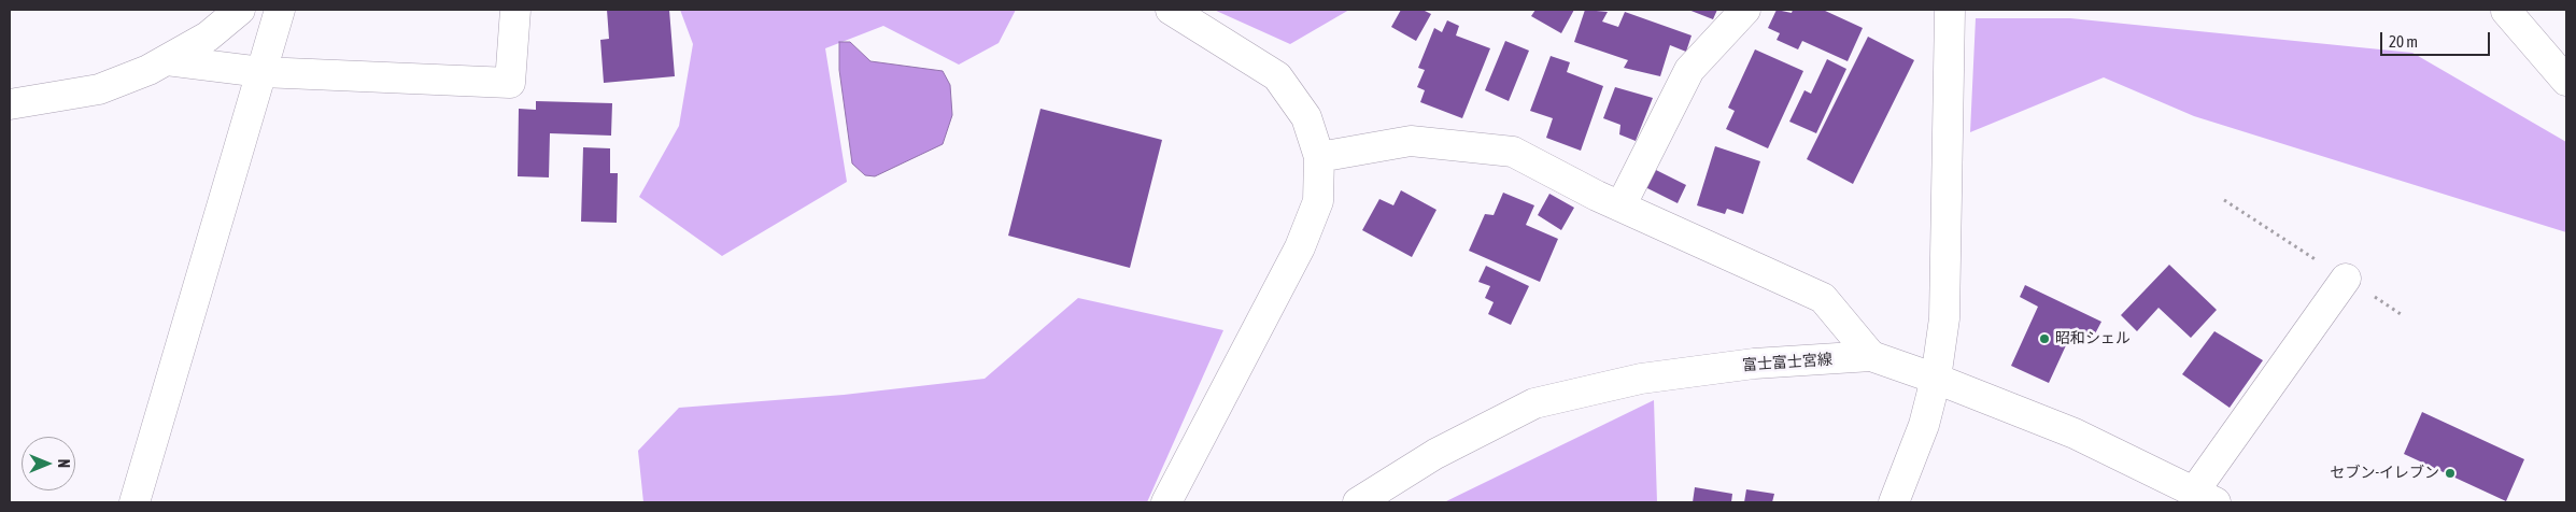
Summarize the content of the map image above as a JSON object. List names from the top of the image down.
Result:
{
  "streets": {
    "street": ["富士富士宮線"]
  },
  "places": ["昭和シェル", "セブン-イレブン"],
  "scale_bar": "20 m",
  "north": "right"
}
